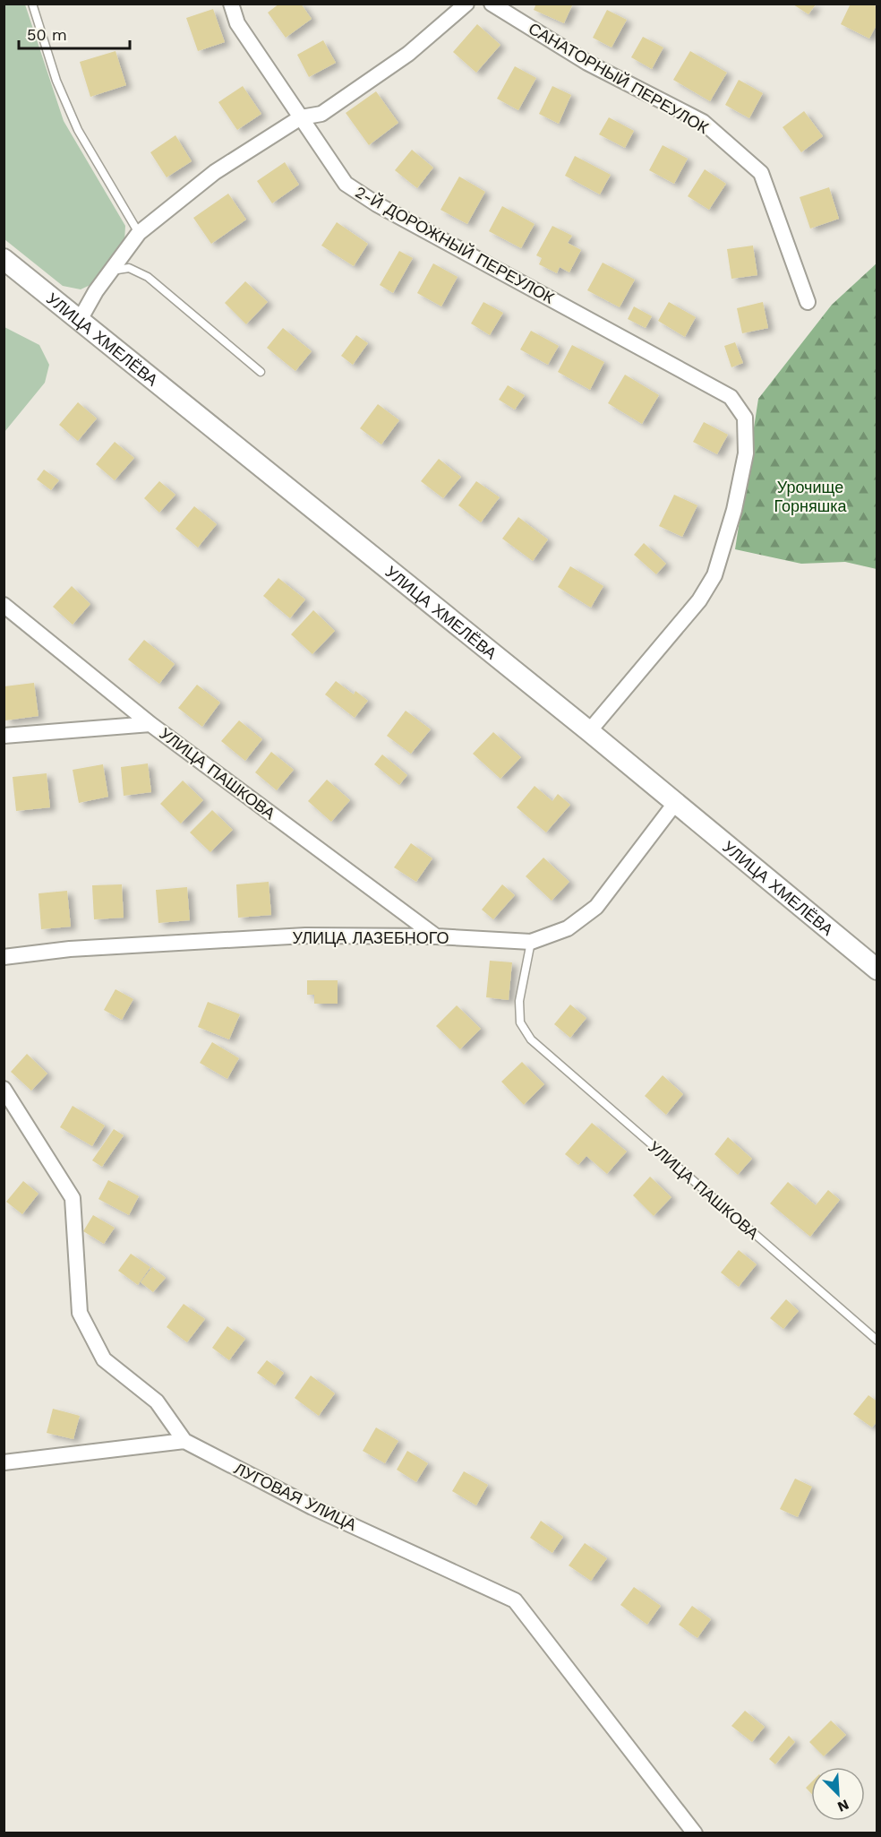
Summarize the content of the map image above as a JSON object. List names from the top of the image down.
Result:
{
  "streets": {
    "main road": ["УЛИЦА ХМЕЛЁВА"],
    "street": [
      "САНАТОРНЫЙ ПЕРЕУЛОК",
      "2-Й ДОРОЖНЫЙ ПЕРЕУЛОК",
      "УЛИЦА ПАШКОВА",
      "УЛИЦА ЛАЗЕБНОГО",
      "ЛУГОВАЯ УЛИЦА"
    ]
  },
  "crossings": [
    ["2-Й ДОРОЖНЫЙ ПЕРЕУЛОК", "УЛИЦА ХМЕЛЁВА"],
    ["УЛИЦА ХМЕЛЁВА", "УЛИЦА ЛАЗЕБНОГО"],
    ["УЛИЦА ПАШКОВА", "УЛИЦА ЛАЗЕБНОГО"]
  ],
  "parks": ["Урочище Горняшка"],
  "scale_bar": "50 m",
  "north": "bottom right"
}
